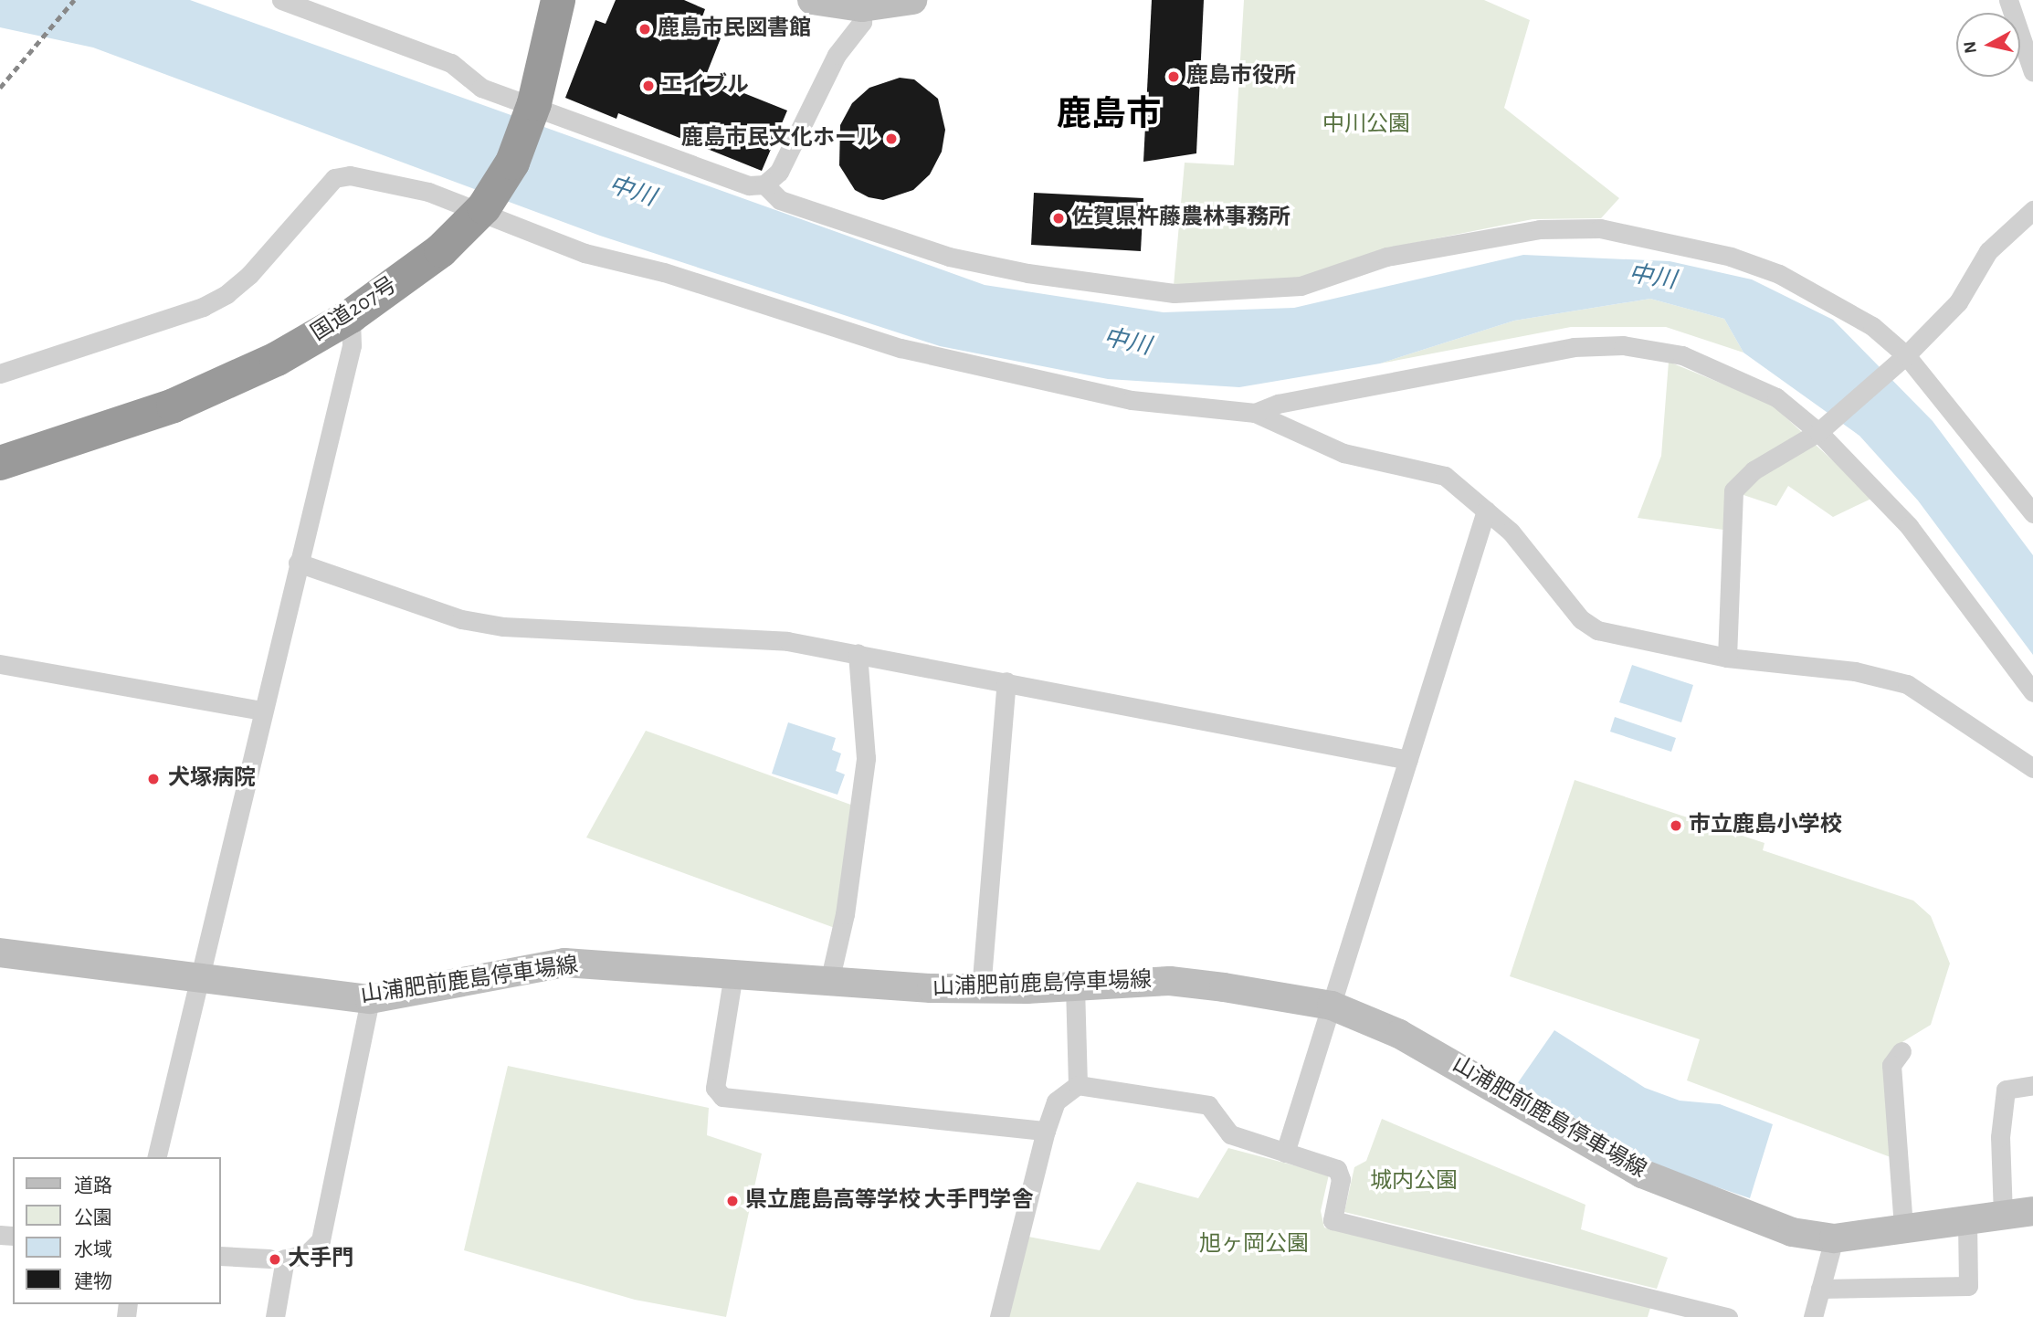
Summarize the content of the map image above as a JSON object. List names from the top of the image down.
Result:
{
  "streets": {
    "highway": ["国道207号"],
    "main road": ["山浦肥前鹿島停車場線"]
  },
  "districts": ["鹿島市"],
  "water": ["中川"],
  "parks": ["中川公園", "城内公園", "旭ヶ岡公園"],
  "places": [
    "鹿島市民図書館",
    "鹿島市役所",
    "エイブル",
    "鹿島市民文化ホール",
    "佐賀県杵藤農林事務所",
    "犬塚病院",
    "市立鹿島小学校",
    "県立鹿島高等学校 大手門学舎",
    "大手門"
  ],
  "legend": [
    "道路",
    "公園",
    "水域",
    "建物"
  ],
  "north": "left"
}
